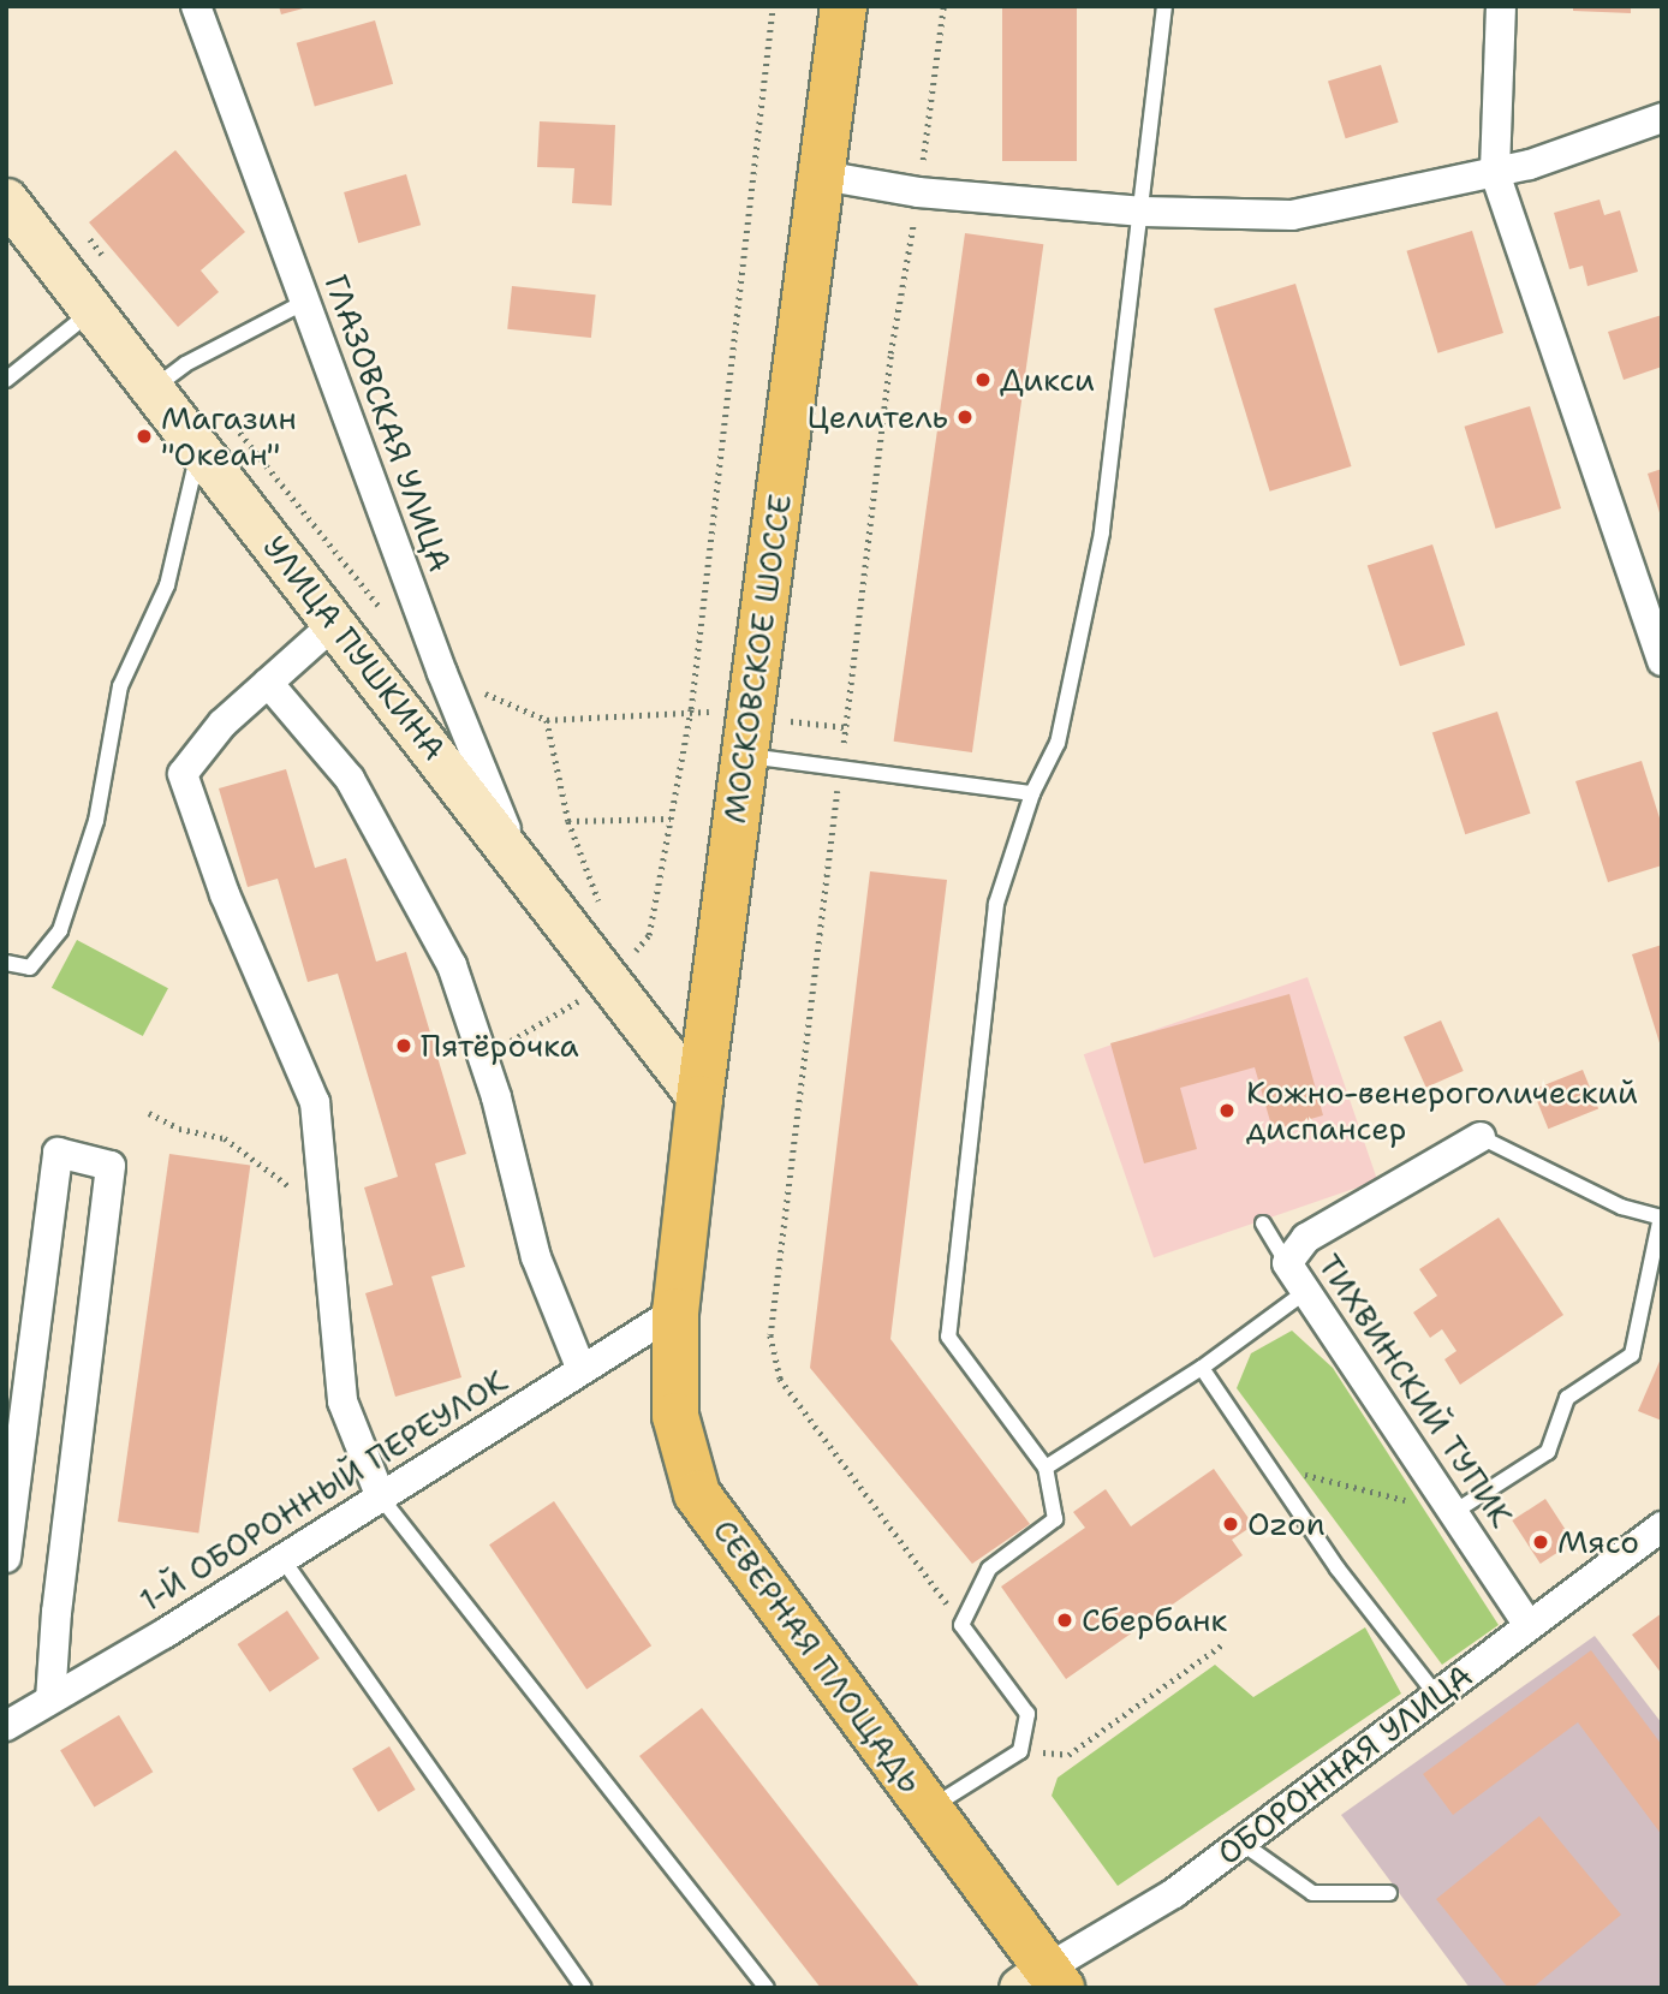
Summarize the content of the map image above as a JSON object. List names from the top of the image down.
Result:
{
  "streets": {
    "main road": ["МОСКОВСКОЕ ШОССЕ", "СЕВЕРНАЯ ПЛОЩАДЬ"],
    "street": [
      "ГЛАЗОВСКАЯ УЛИЦА",
      "УЛИЦА ПУШКИНА",
      "ТИХВИНСКИЙ ТУПИК",
      "1-Й ОБОРОННЫЙ ПЕРЕУЛОК",
      "ОБОРОННАЯ УЛИЦА"
    ]
  },
  "crossings": [
    ["ГЛАЗОВСКАЯ УЛИЦА", "УЛИЦА ПУШКИНА"],
    ["УЛИЦА ПУШКИНА", "МОСКОВСКОЕ ШОССЕ"],
    ["МОСКОВСКОЕ ШОССЕ", "1-Й ОБОРОННЫЙ ПЕРЕУЛОК"],
    ["МОСКОВСКОЕ ШОССЕ", "СЕВЕРНАЯ ПЛОЩАДЬ"],
    ["ТИХВИНСКИЙ ТУПИК", "ОБОРОННАЯ УЛИЦА"],
    ["1-Й ОБОРОННЫЙ ПЕРЕУЛОК", "СЕВЕРНАЯ ПЛОЩАДЬ"],
    ["СЕВЕРНАЯ ПЛОЩАДЬ", "ОБОРОННАЯ УЛИЦА"]
  ],
  "places": [
    "Дикси",
    "Целитель",
    "Магазин \"Океан\"",
    "Пятёрочка",
    "Кожно-венероголический диспансер",
    "Ozon",
    "Мясо",
    "Сбербанк"
  ]
}
